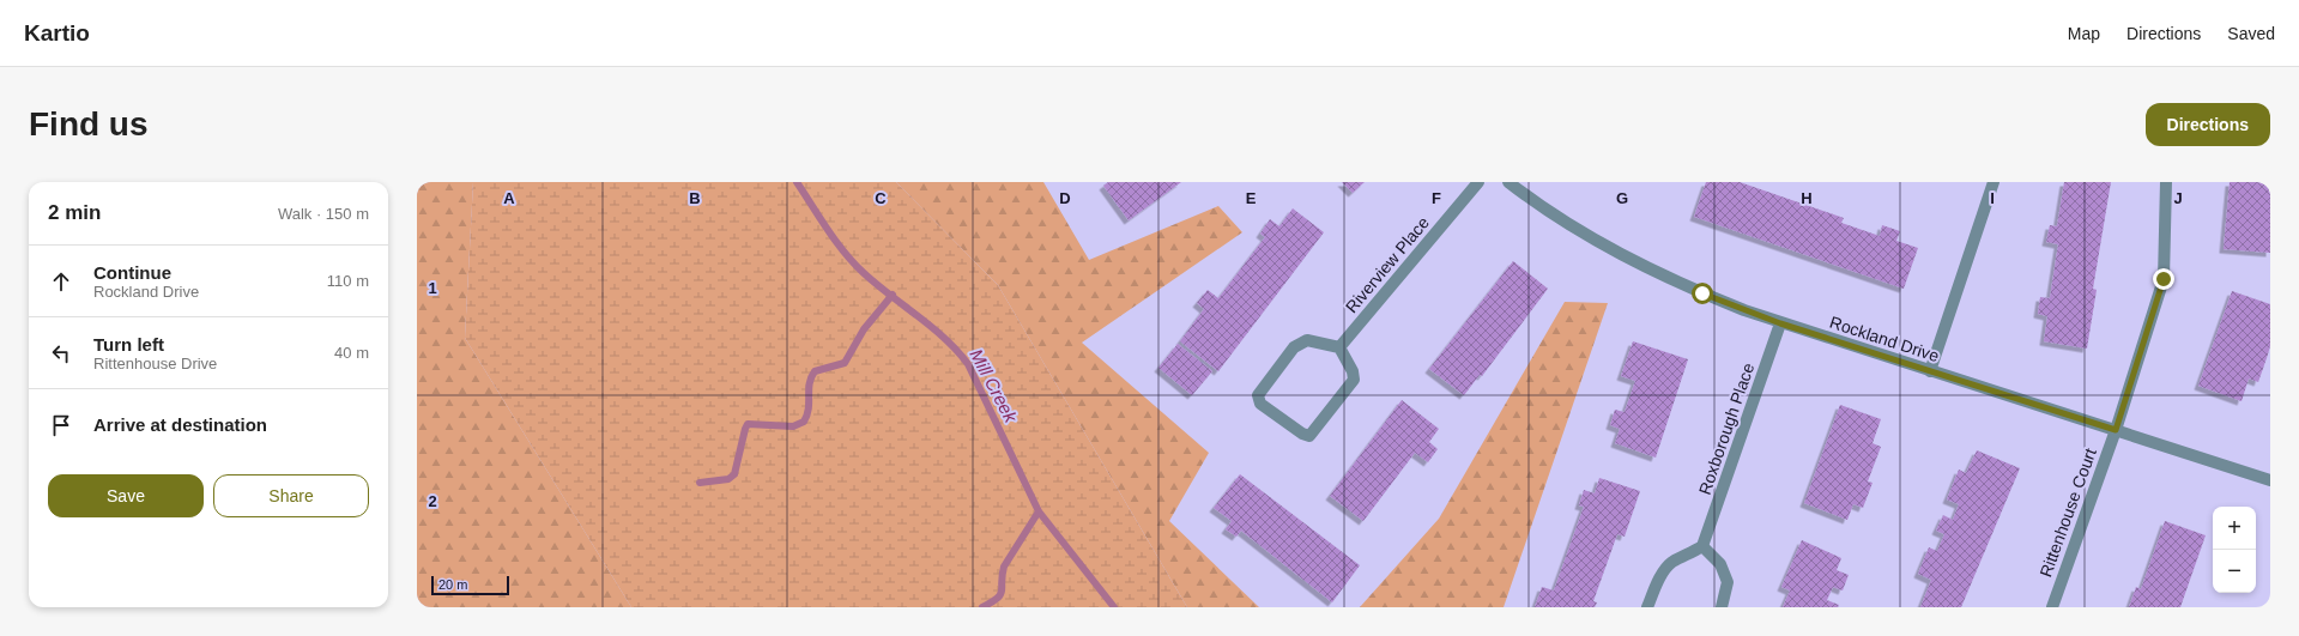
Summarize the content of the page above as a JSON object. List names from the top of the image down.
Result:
{
  "streets": {
    "street": [
      "Riverview Place",
      "Rockland Drive",
      "Roxborough Place",
      "Rittenhouse Court"
    ]
  },
  "crossings": [
    ["Rockland Drive", "Roxborough Place"],
    ["Rockland Drive", "Rittenhouse Court"]
  ],
  "water": ["Mill Creek"],
  "scale_bar": "20 m",
  "page": {
    "header": "Kartio",
    "nav": ["Map", "Directions", "Saved"],
    "buttons": [
      "Directions",
      ["Save", "Share"]
    ],
    "title": "Find us",
    "heading": ["2 min", "Walk · 150 m"],
    "list": [
      ["Continue", "Rockland Drive", "110 m"],
      ["Turn left", "Rittenhouse Drive", "40 m"],
      "Arrive at destination"
    ],
    "map_buttons": ["+", "−"],
    "scale": "20 m"
  },
  "grid": {
    "columns": [
      "A",
      "B",
      "C",
      "D",
      "E",
      "F",
      "G",
      "H",
      "I",
      "J"
    ],
    "rows": ["1", "2"]
  }
}
